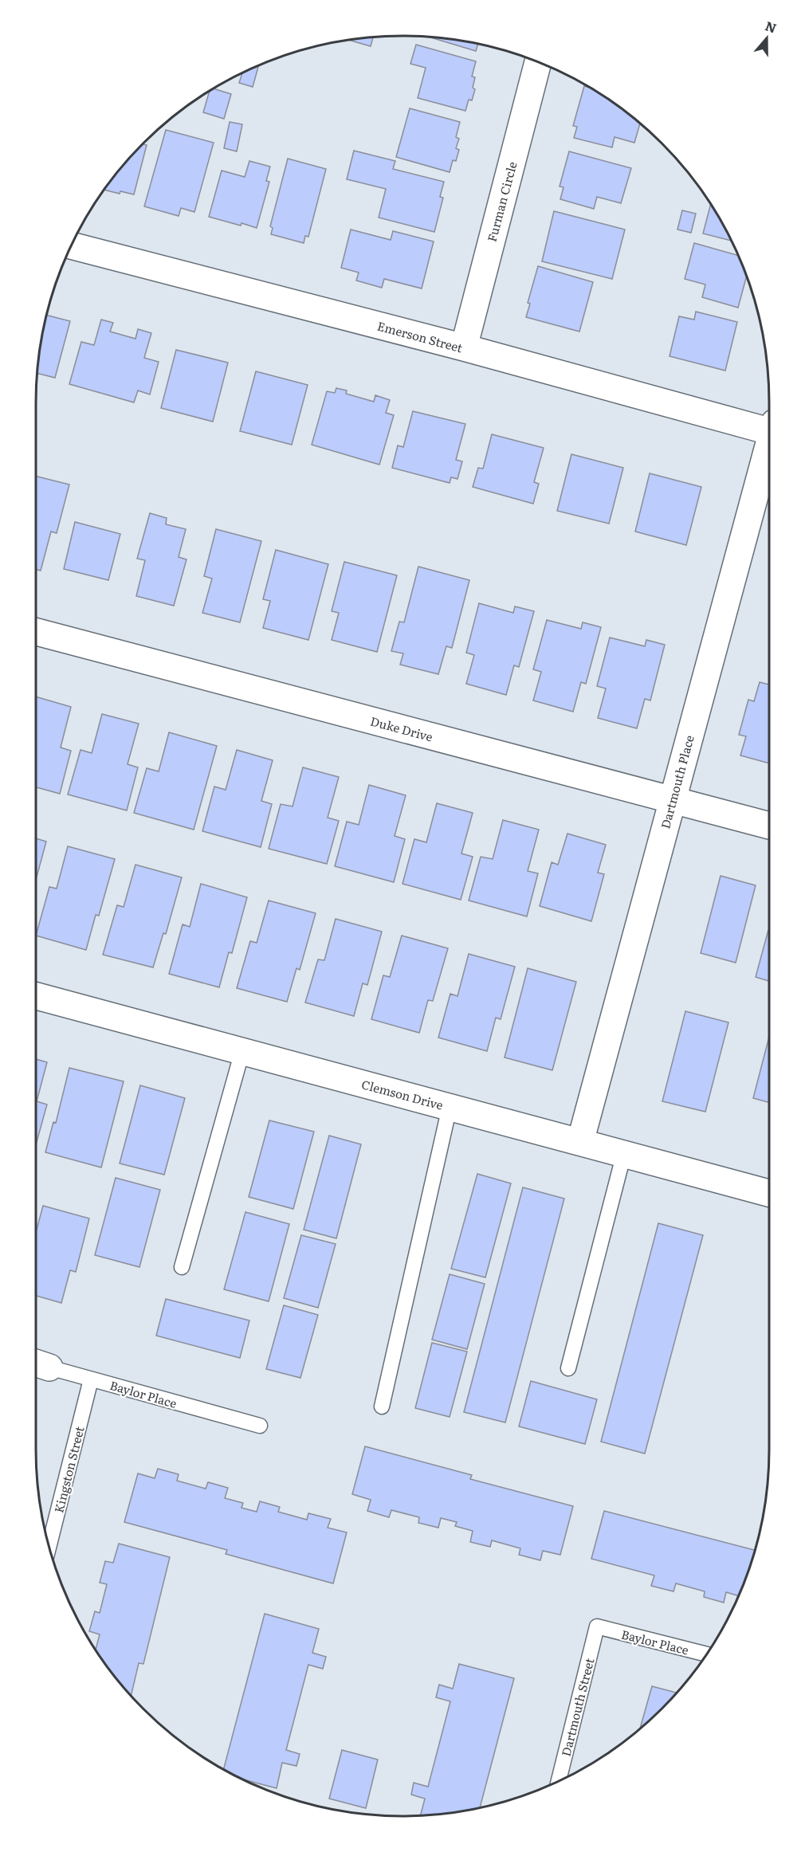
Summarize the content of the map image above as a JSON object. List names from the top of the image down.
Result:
{
  "streets": {
    "street": [
      "Furman Circle",
      "Emerson Street",
      "Duke Drive",
      "Dartmouth Place",
      "Clemson Drive"
    ],
    "lane": ["Baylor Place", "Kingston Street", "Dartmouth Street"]
  },
  "crossings": [
    ["Furman Circle", "Emerson Street"],
    ["Duke Drive", "Dartmouth Place"],
    ["Dartmouth Place", "Clemson Drive"],
    ["Baylor Place", "Kingston Street"],
    ["Baylor Place", "Dartmouth Street"]
  ],
  "north": "top"
}
